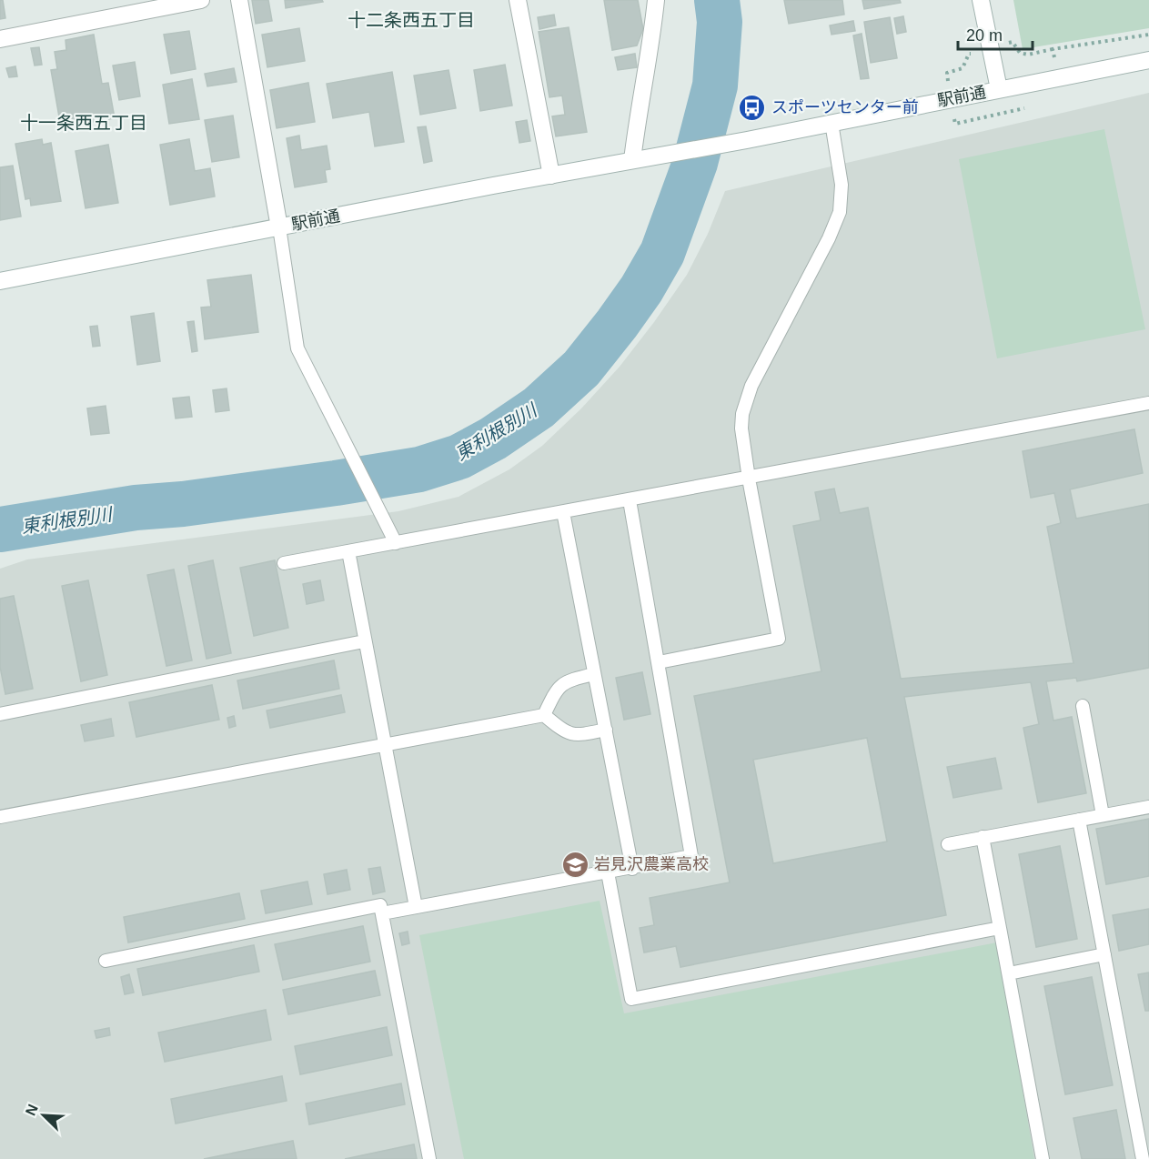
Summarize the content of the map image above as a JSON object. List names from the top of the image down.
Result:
{
  "streets": {
    "street": ["駅前通"]
  },
  "districts": ["十二条西五丁目", "十一条西五丁目"],
  "water": ["東利根別川"],
  "places": {
    "bus stop": ["スポーツセンター前"],
    "school or university": ["岩見沢農業高校"]
  },
  "scale_bar": "20 m",
  "north": "top left"
}
